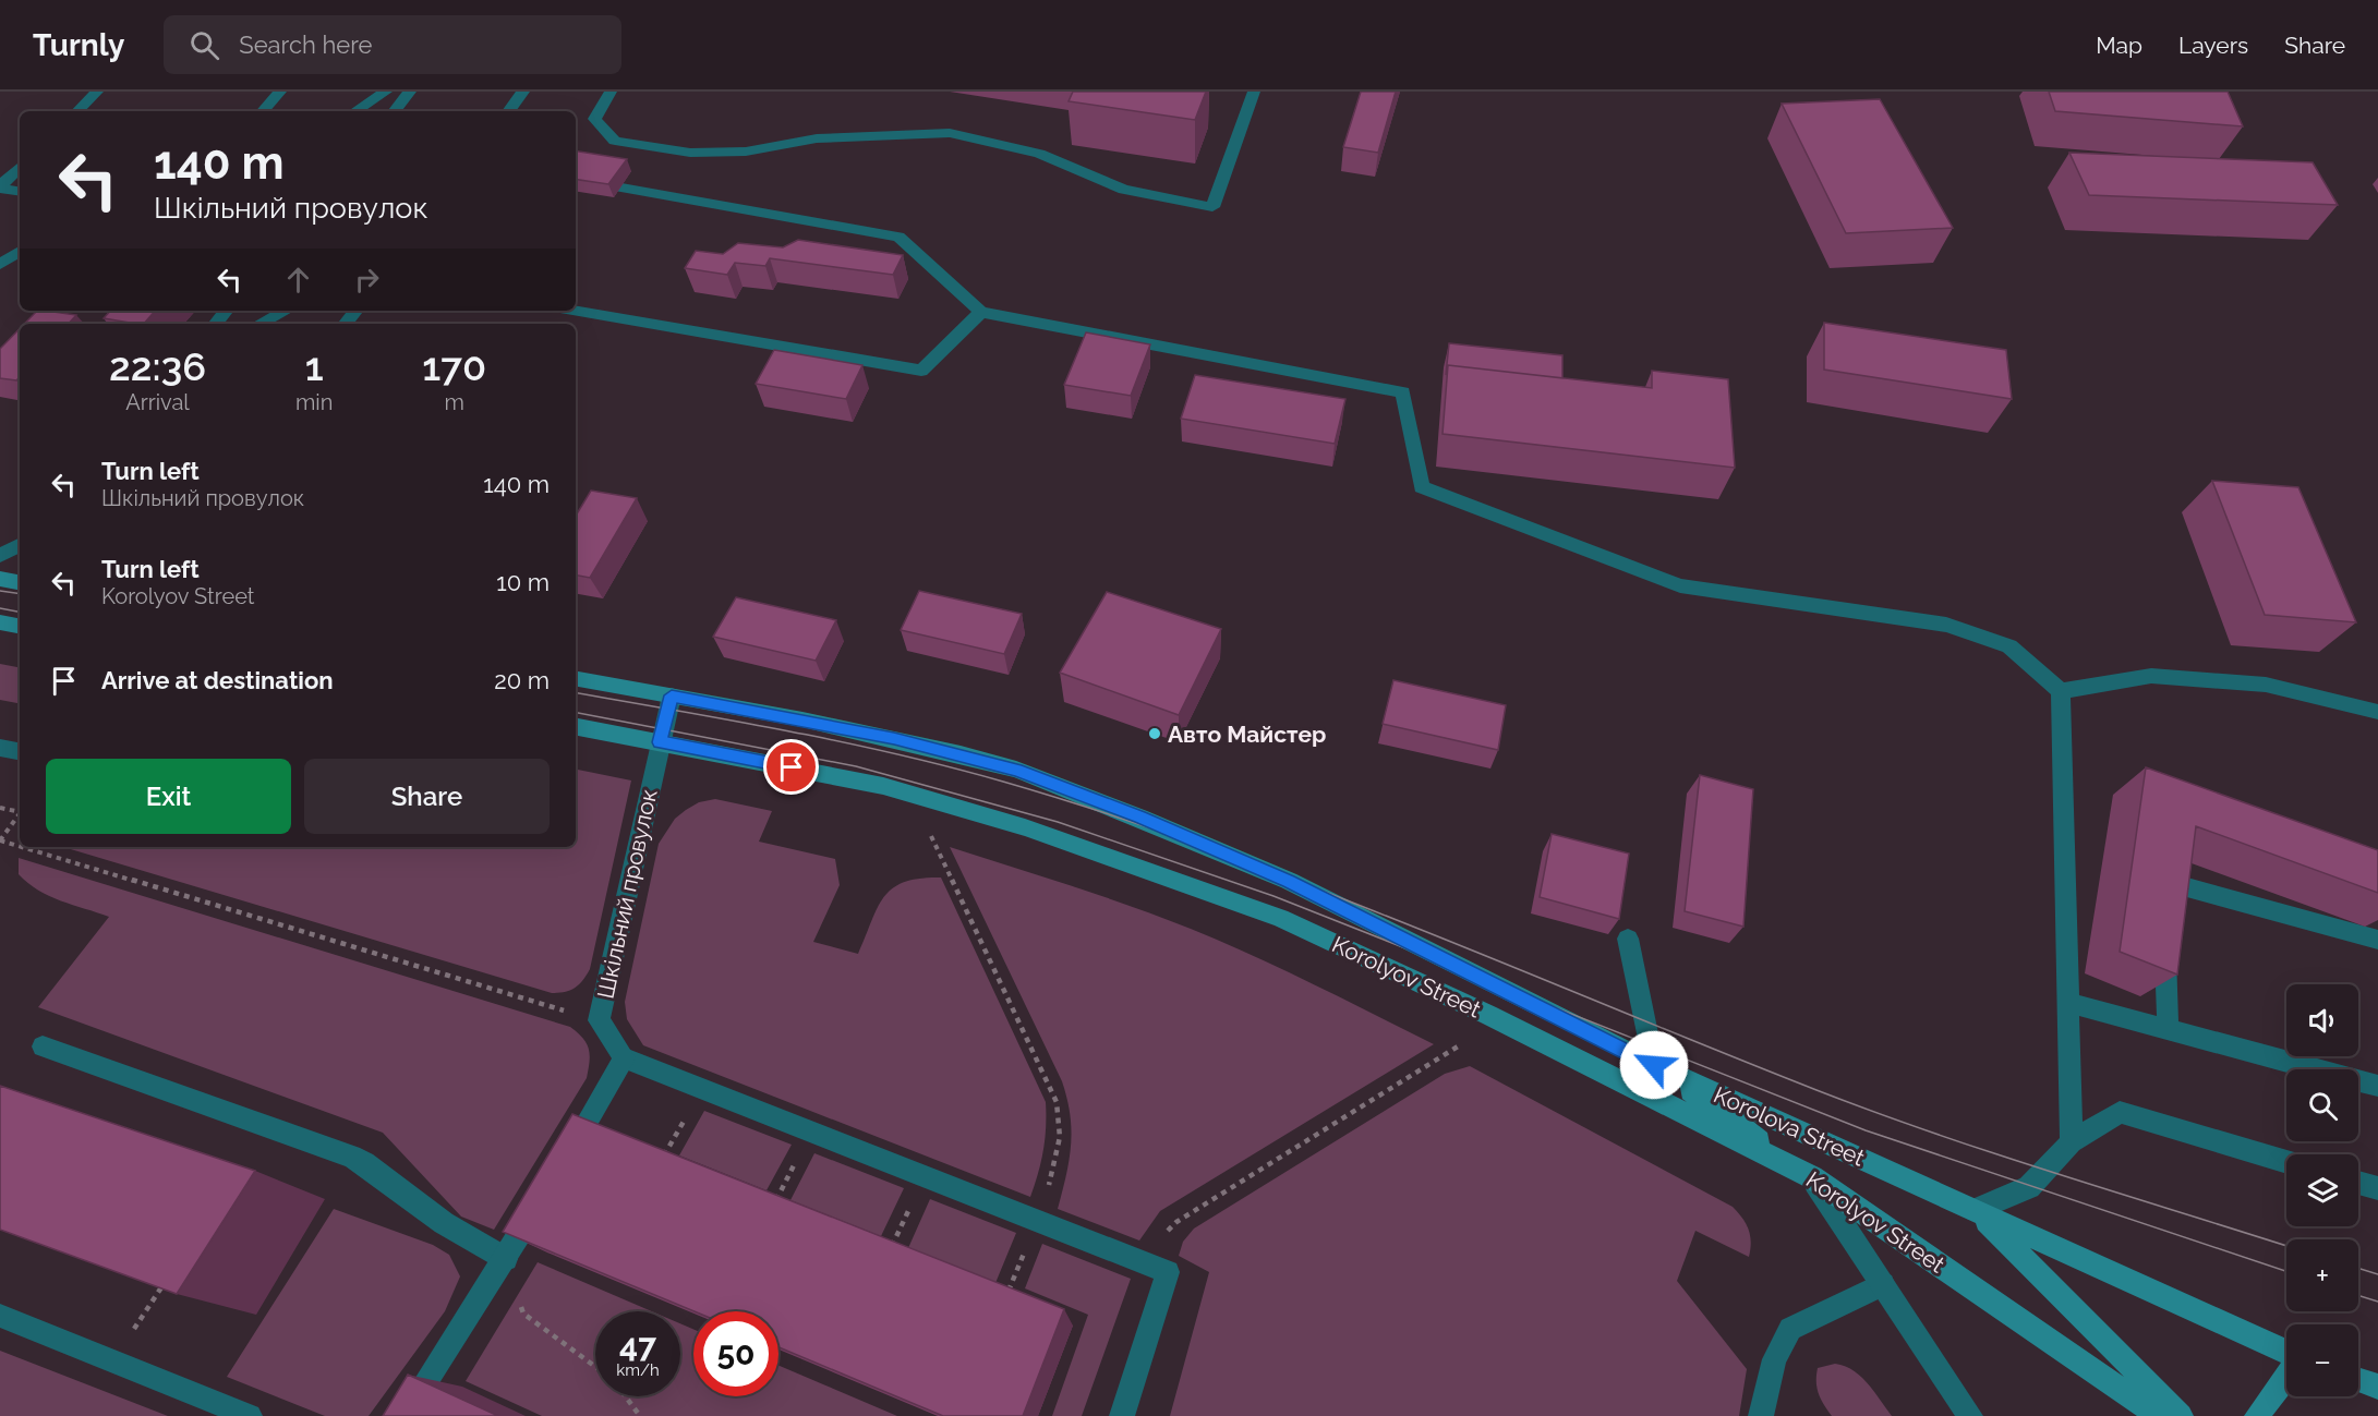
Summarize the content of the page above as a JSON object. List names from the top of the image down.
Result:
{
  "streets": {
    "main road": ["Korolyov Street", "Korolova Street"],
    "street": ["Шкільний провулок"]
  },
  "crossings": [
    ["Шкільний провулок", "Korolyov Street"],
    ["Шкільний провулок", "Korolova Street"]
  ],
  "places": ["Авто Майстер"],
  "page": {
    "header": "Turnly",
    "search": "Search here",
    "nav": ["Map", "Layers", "Share"],
    "turn": ["140 m", "Шкільний провулок"],
    "eta": [
      "22:36",
      "Arrival",
      "1",
      "min",
      "170",
      "m"
    ],
    "list": [
      {
        "name": "Turn left",
        "note": "Шкільний провулок",
        "value": "140 m"
      },
      {
        "name": "Turn left",
        "note": "Korolyov Street",
        "value": "10 m"
      },
      {
        "name": "Arrive at destination",
        "value": "20 m"
      }
    ],
    "buttons": ["Exit", "Share"],
    "map_buttons": ["+", "−"],
    "speed": "47 km/h",
    "limit": "50"
  }
}
